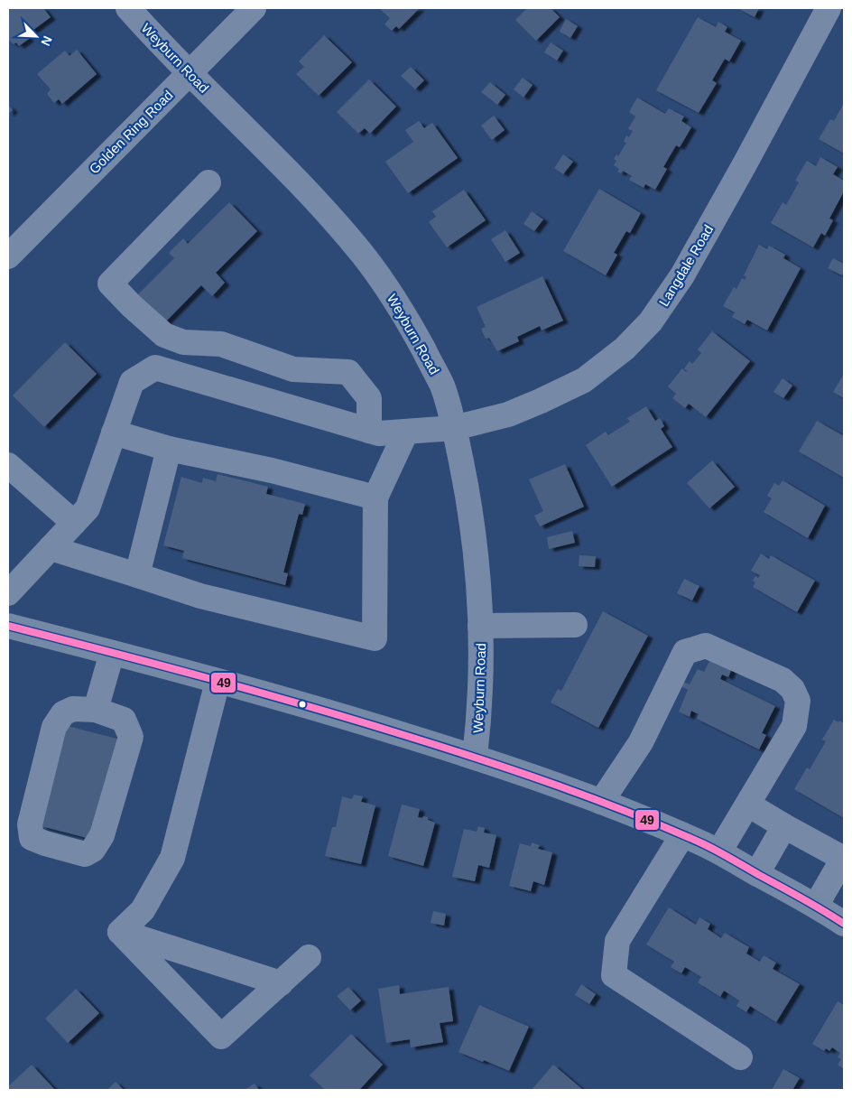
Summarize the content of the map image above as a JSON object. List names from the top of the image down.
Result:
{
  "streets": {
    "street": ["Weyburn Road", "Golden Ring Road", "Langdale Road"]
  },
  "crossings": [
    ["Weyburn Road", "Golden Ring Road"],
    ["Weyburn Road", "Langdale Road"]
  ],
  "lines": ["transit line 49"],
  "north": "bottom right"
}
